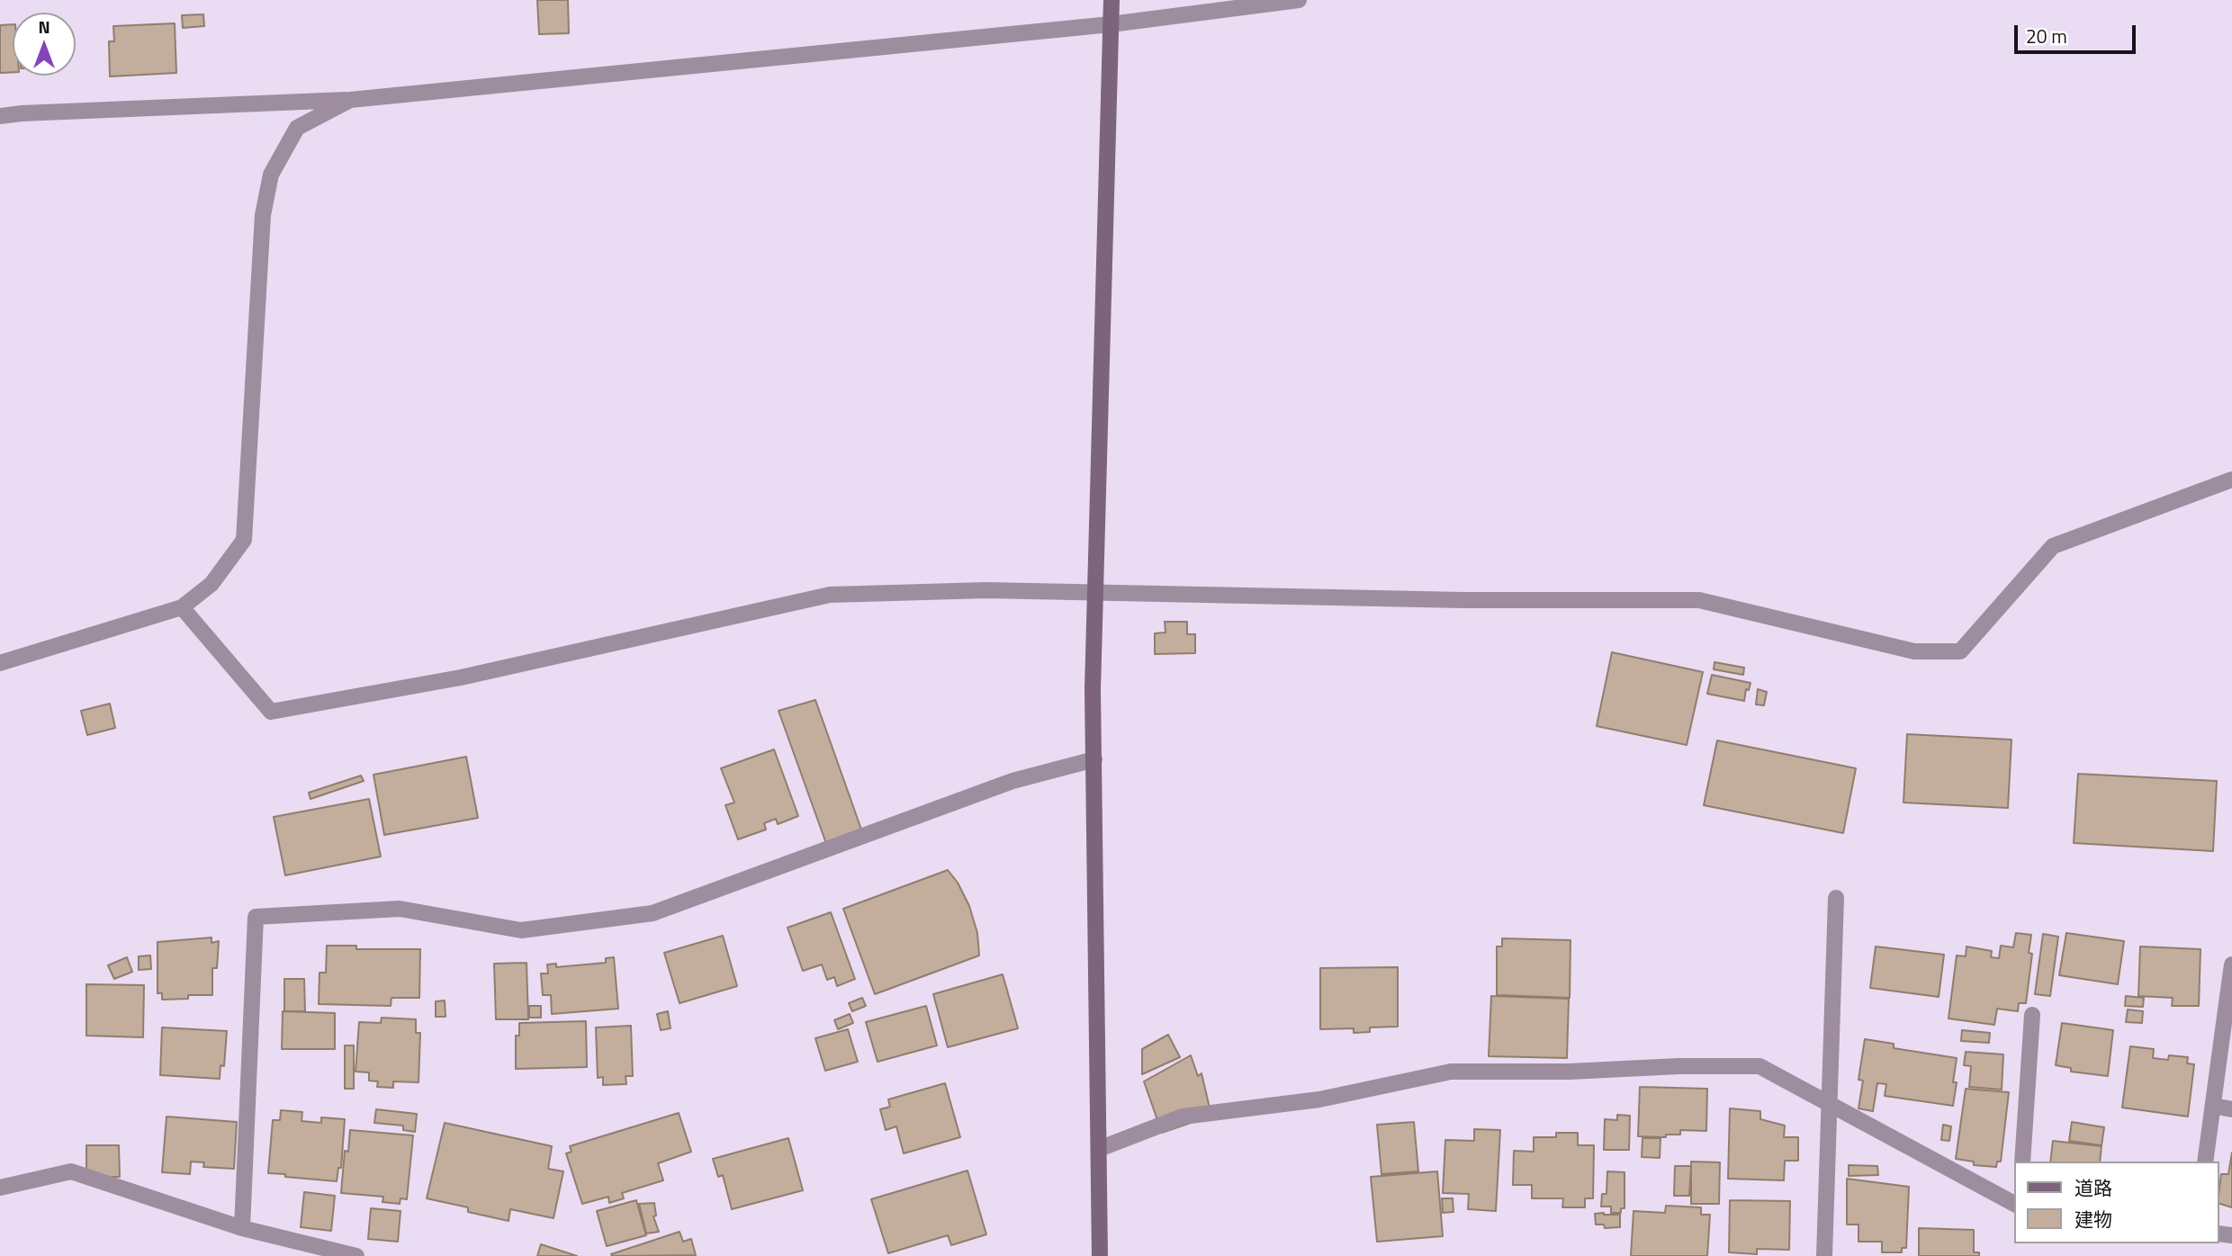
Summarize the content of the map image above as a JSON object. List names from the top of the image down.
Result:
{
  "legend": ["道路", "建物"],
  "scale_bar": "20 m",
  "north": "top"
}
